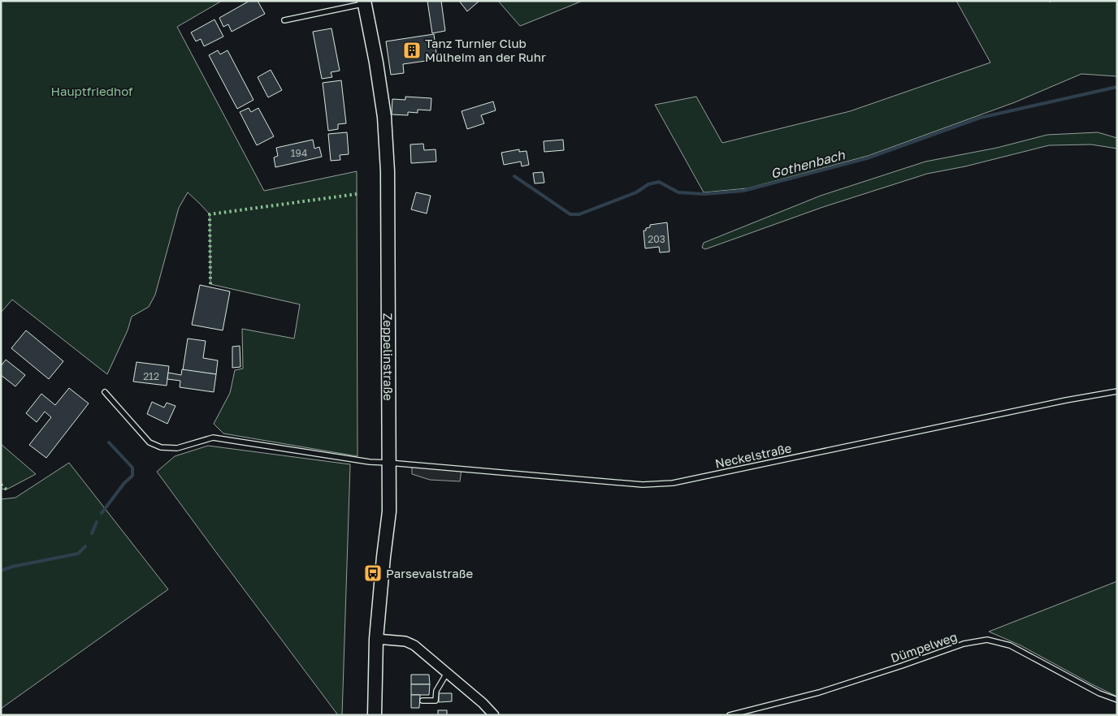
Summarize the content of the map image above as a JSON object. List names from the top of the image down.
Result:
{
  "streets": {
    "main road": ["Zeppelinstraße"],
    "lane": ["Neckelstraße", "Dümpelweg"]
  },
  "crossings": [
    ["Zeppelinstraße", "Neckelstraße"]
  ],
  "water": ["Gothenbach"],
  "parks": ["Hauptfriedhof"],
  "places": {
    "building": ["Tanz Turnier Club Mülheim an der Ruhr"],
    "bus stop": ["Parsevalstraße"]
  },
  "house_numbers": ["194", "203", "212"]
}
